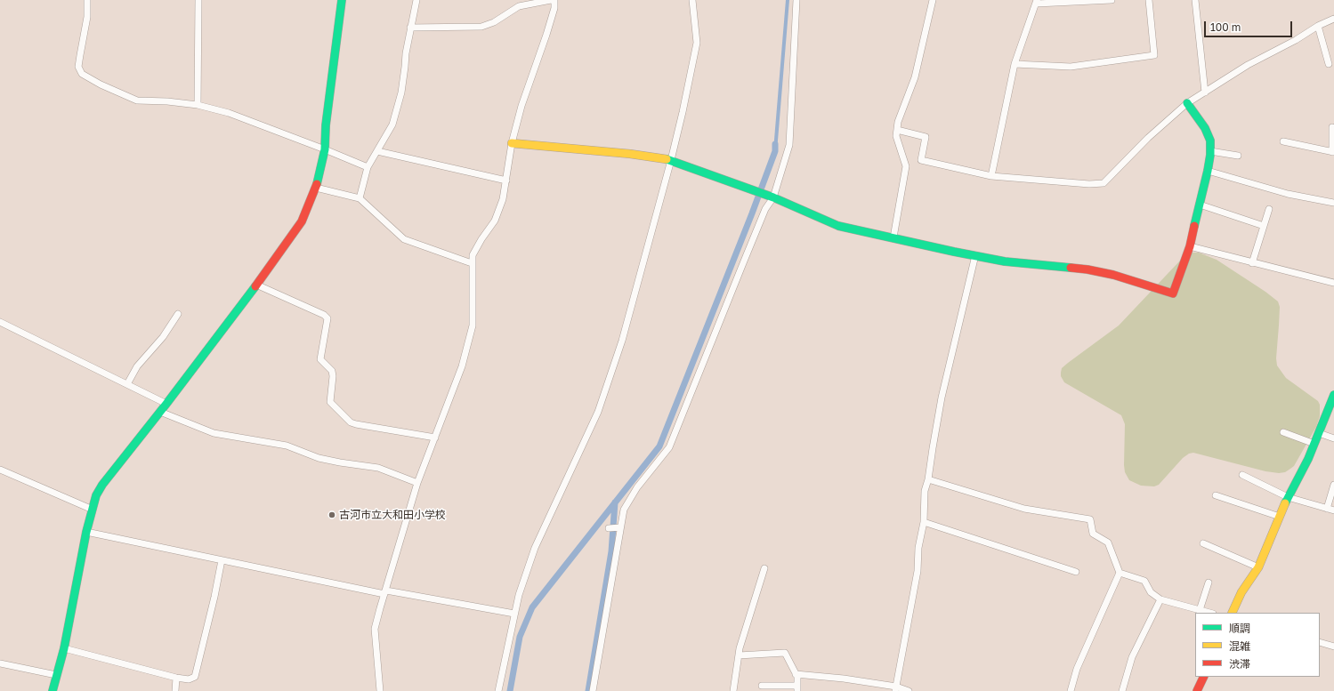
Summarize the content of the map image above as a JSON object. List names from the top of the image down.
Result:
{
  "places": ["古河市立大和田小学校"],
  "legend": ["順調", "混雑", "渋滞"],
  "scale_bar": "100 m"
}
